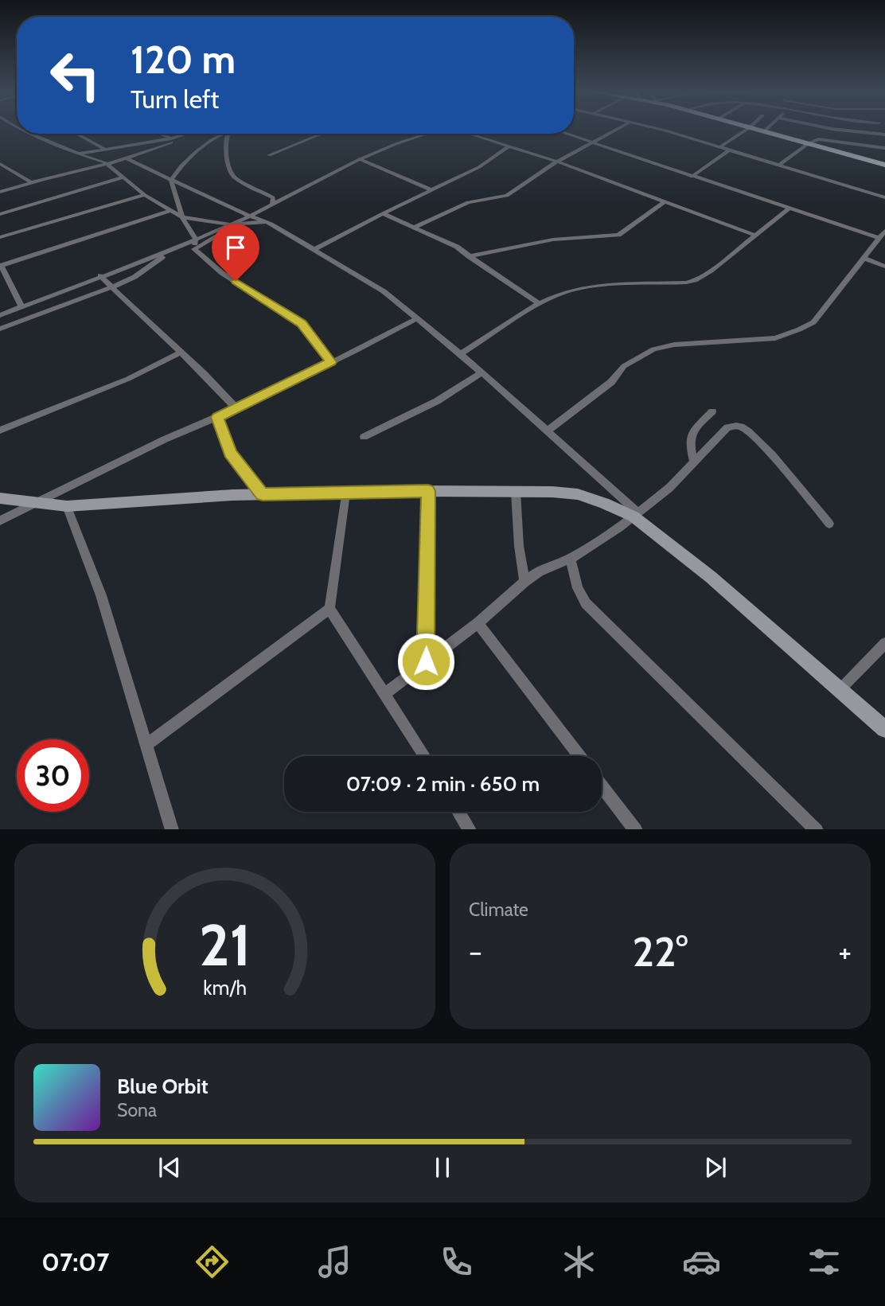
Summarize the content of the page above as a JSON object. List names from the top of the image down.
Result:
{
  "page": {
    "turn": ["120 m", "Turn left"],
    "limit": "30",
    "trip": "07:09 · 2 min · 650 m",
    "tile": "Climate",
    "heat": ["−", "22°", "+"],
    "song": ["Blue Orbit", "Sona"],
    "tabs": "07:07",
    "gauge": ["21", "km/h"]
  }
}
